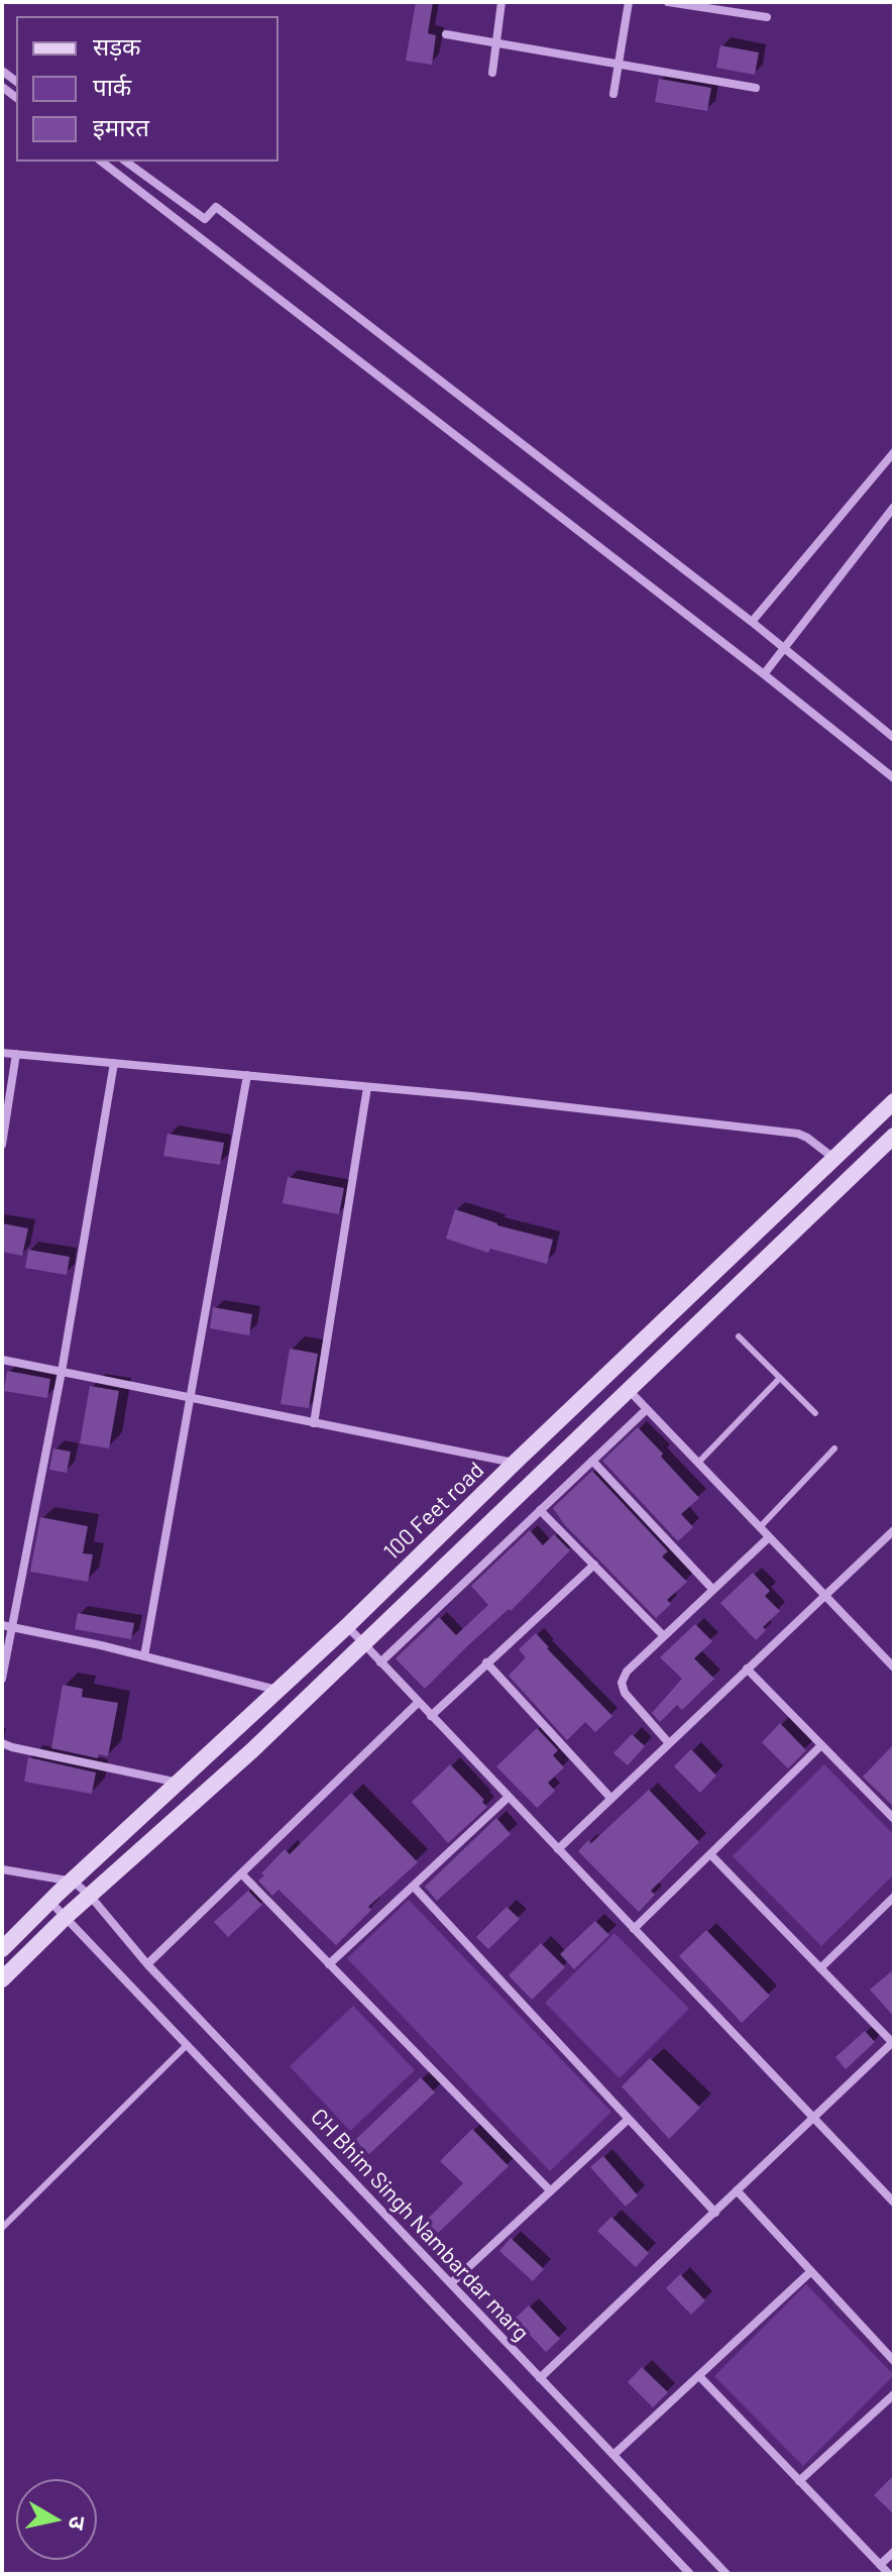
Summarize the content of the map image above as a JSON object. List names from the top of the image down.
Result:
{
  "streets": {
    "street": ["100 Feet road", "CH Bhim Singh Nambardar marg"]
  },
  "crossings": [
    ["100 Feet road", "CH Bhim Singh Nambardar marg"]
  ],
  "legend": ["सड़क", "पार्क", "इमारत"],
  "north": "right"
}
